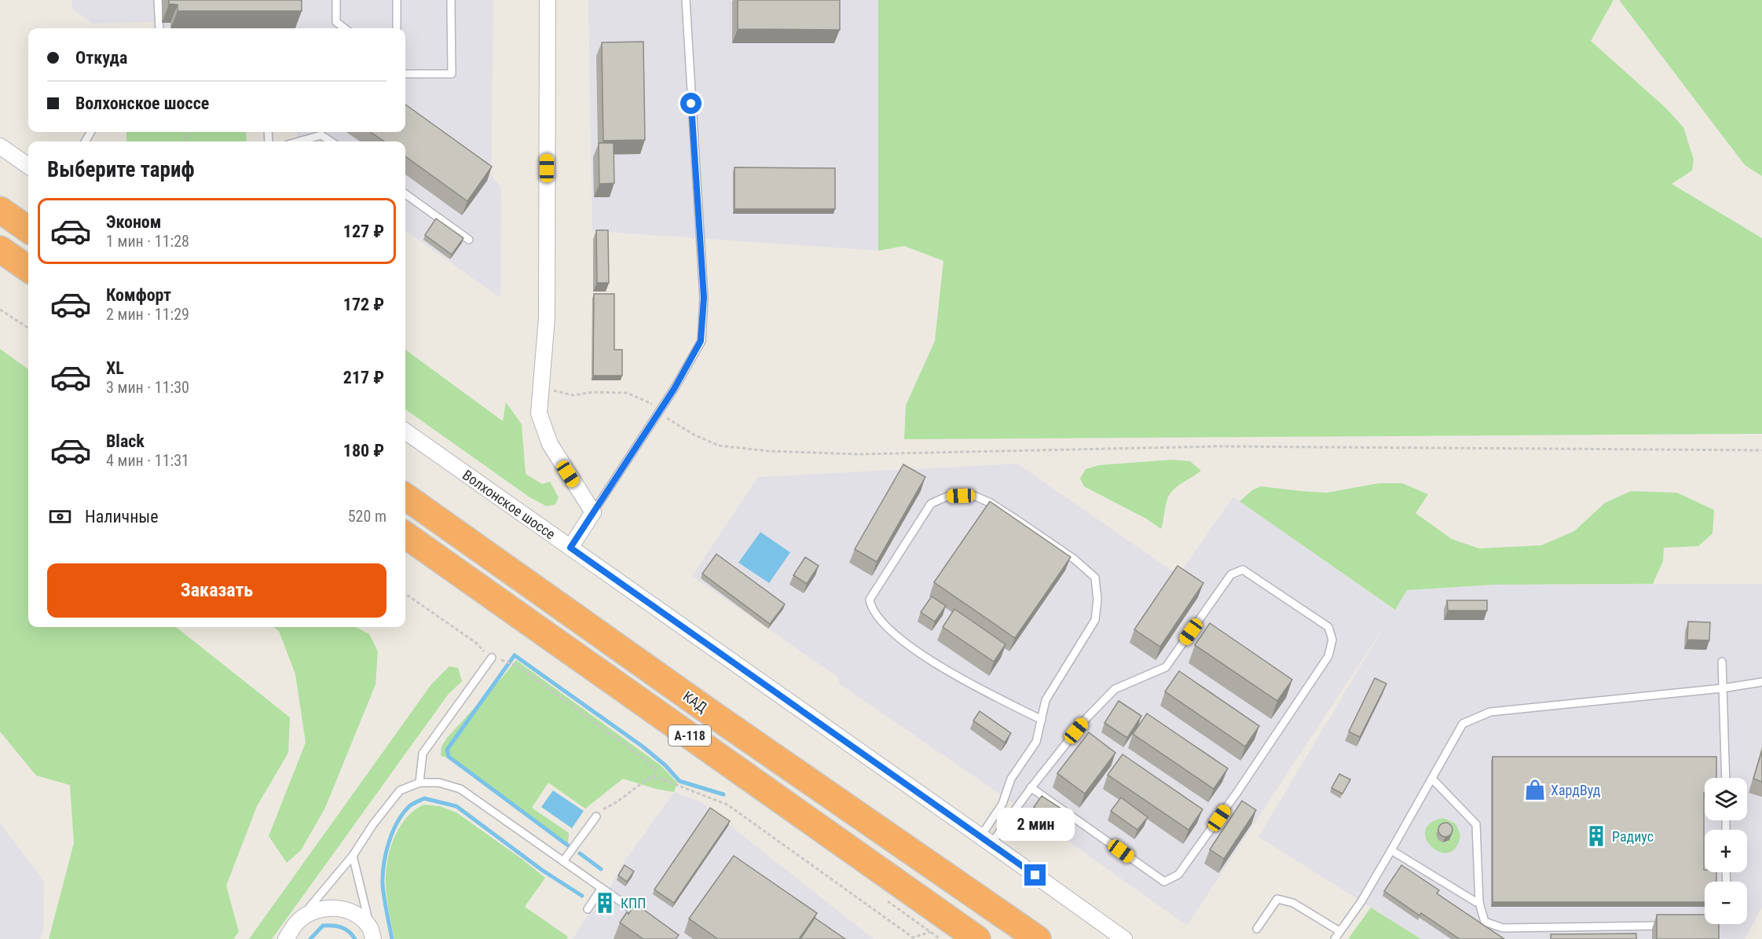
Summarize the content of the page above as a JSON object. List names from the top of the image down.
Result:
{
  "streets": {
    "highway": ["КАД", "А-118"],
    "street": ["Волхонское шоссе"]
  },
  "places": {
    "shop": ["ХардВуд"],
    "building": ["Радиус", "КПП"]
  },
  "page": {
    "banner": ["Откуда", "Волхонское шоссе"],
    "heading": "Выберите тариф",
    "list": [
      {
        "name": "Эконом",
        "note": "1 мин · 11:28",
        "value": "127 ₽"
      },
      {
        "name": "Комфорт",
        "note": "2 мин · 11:29",
        "value": "172 ₽"
      },
      {
        "name": "XL",
        "note": "3 мин · 11:30",
        "value": "217 ₽"
      },
      {
        "name": "Black",
        "note": "4 мин · 11:31",
        "value": "180 ₽"
      }
    ],
    "pay": ["Наличные", "520 m"],
    "buttons": "Заказать",
    "map_buttons": ["+", "−"],
    "bubble": "2 мин"
  }
}
